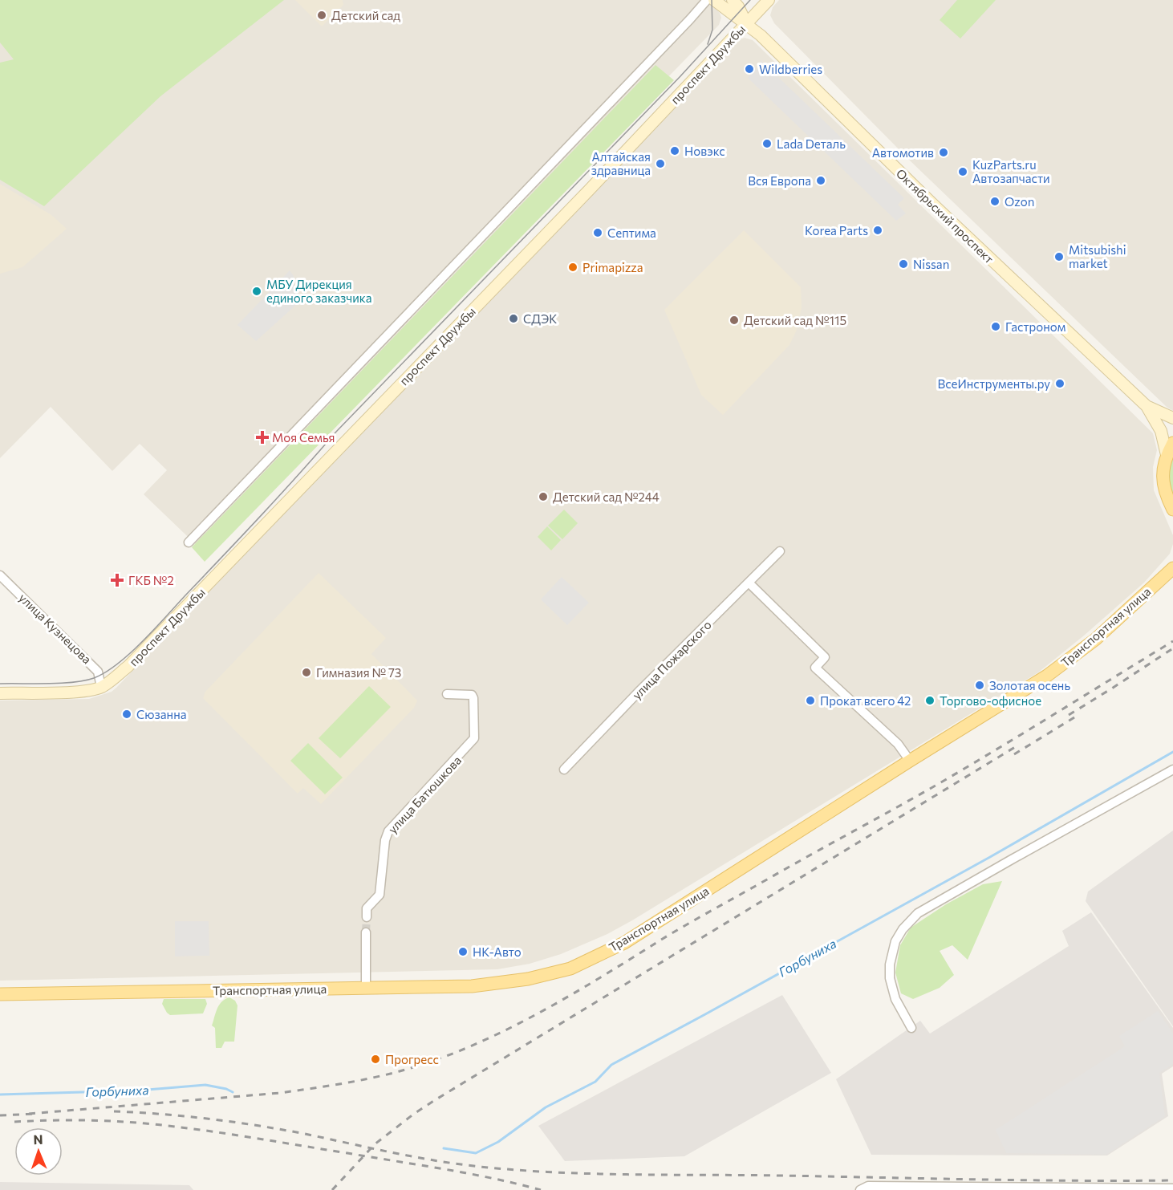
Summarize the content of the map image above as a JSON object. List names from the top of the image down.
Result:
{
  "streets": {
    "main road": ["проспект Дружбы", "Октябрьский проспект", "Транспортная улица"],
    "street": ["улица Кузнецова", "улица Пожарского", "улица Батюшкова"]
  },
  "crossings": [
    ["проспект Дружбы", "Октябрьский проспект"],
    ["проспект Дружбы", "улица Кузнецова"]
  ],
  "water": ["Горбуниха"],
  "places": {
    "other": [
      "Детский сад",
      "Wildberries",
      "Lada Dеталь",
      "Новэкс",
      "Автомотив",
      "Алтайская здравница",
      "KuzParts.ru Автозапчасти",
      "Вся Европа",
      "Ozon",
      "Korea Parts",
      "Септима",
      "Mitsubishi market",
      "Nissan",
      "Primapizza",
      "МБУ Дирекция единого заказчика",
      "СДЭК",
      "Детский сад №115",
      "Гастроном",
      "ВсеИнструменты.ру",
      "Детский сад №244",
      "Гимназия № 73",
      "Золотая осень",
      "Прокат всего 42",
      "Торгово-офисное",
      "Сюзанна",
      "НК-Авто",
      "Прогресс"
    ],
    "health": ["Моя Семья", "ГКБ №2"]
  },
  "north": "top"
}
